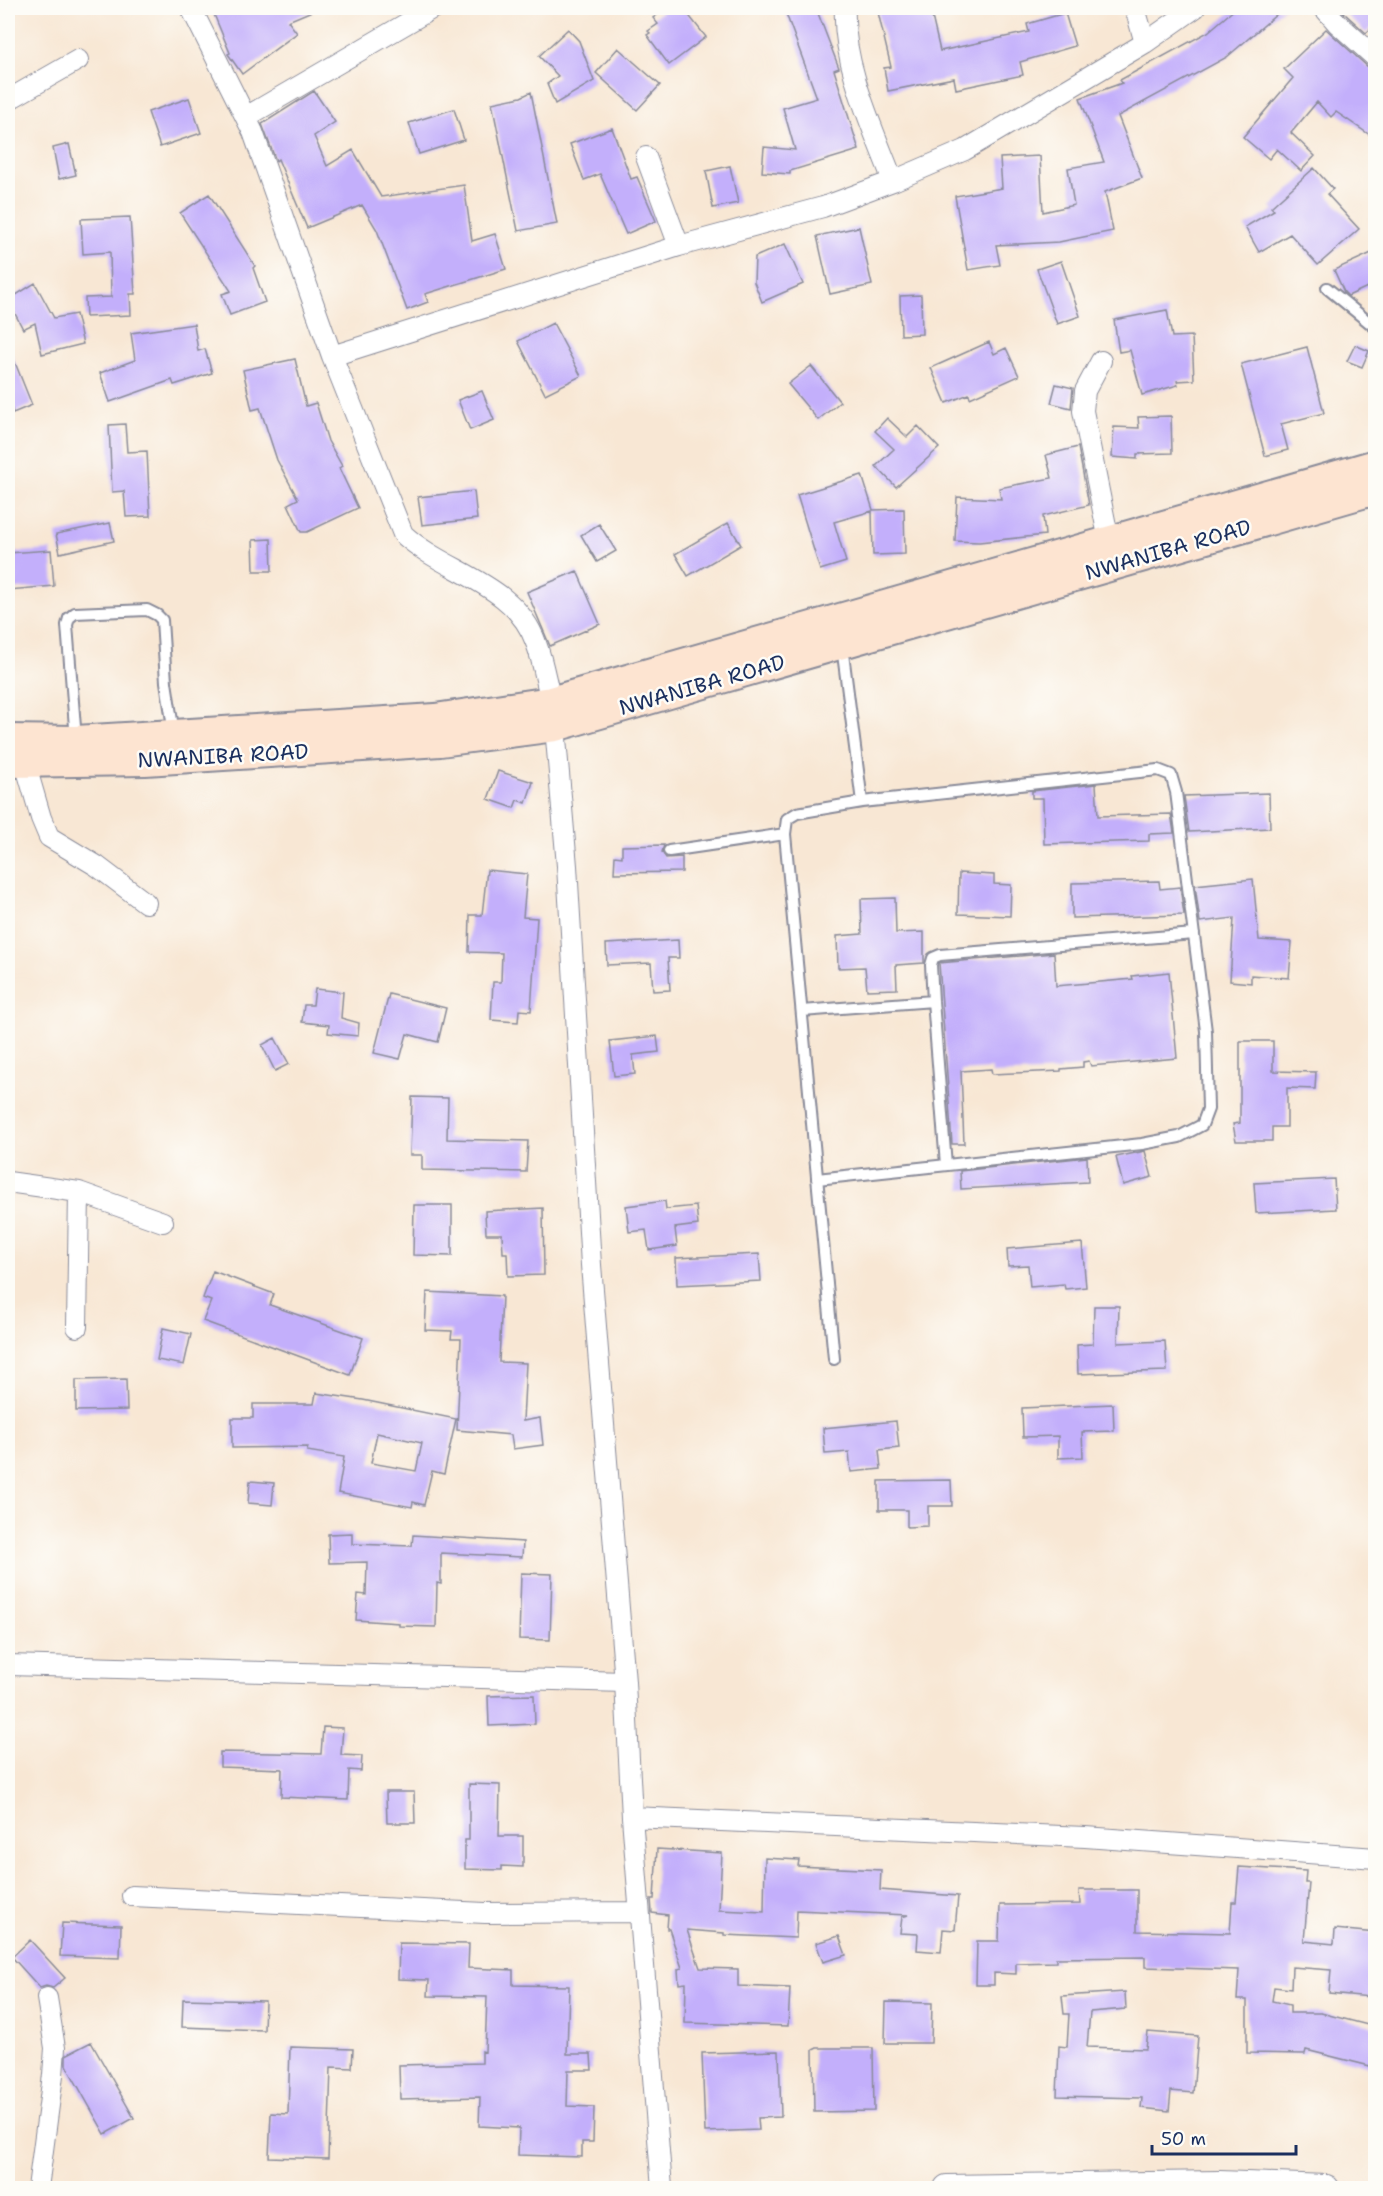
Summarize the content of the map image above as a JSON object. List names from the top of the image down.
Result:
{
  "streets": {
    "main road": ["NWANIBA ROAD"]
  },
  "scale_bar": "50 m"
}
